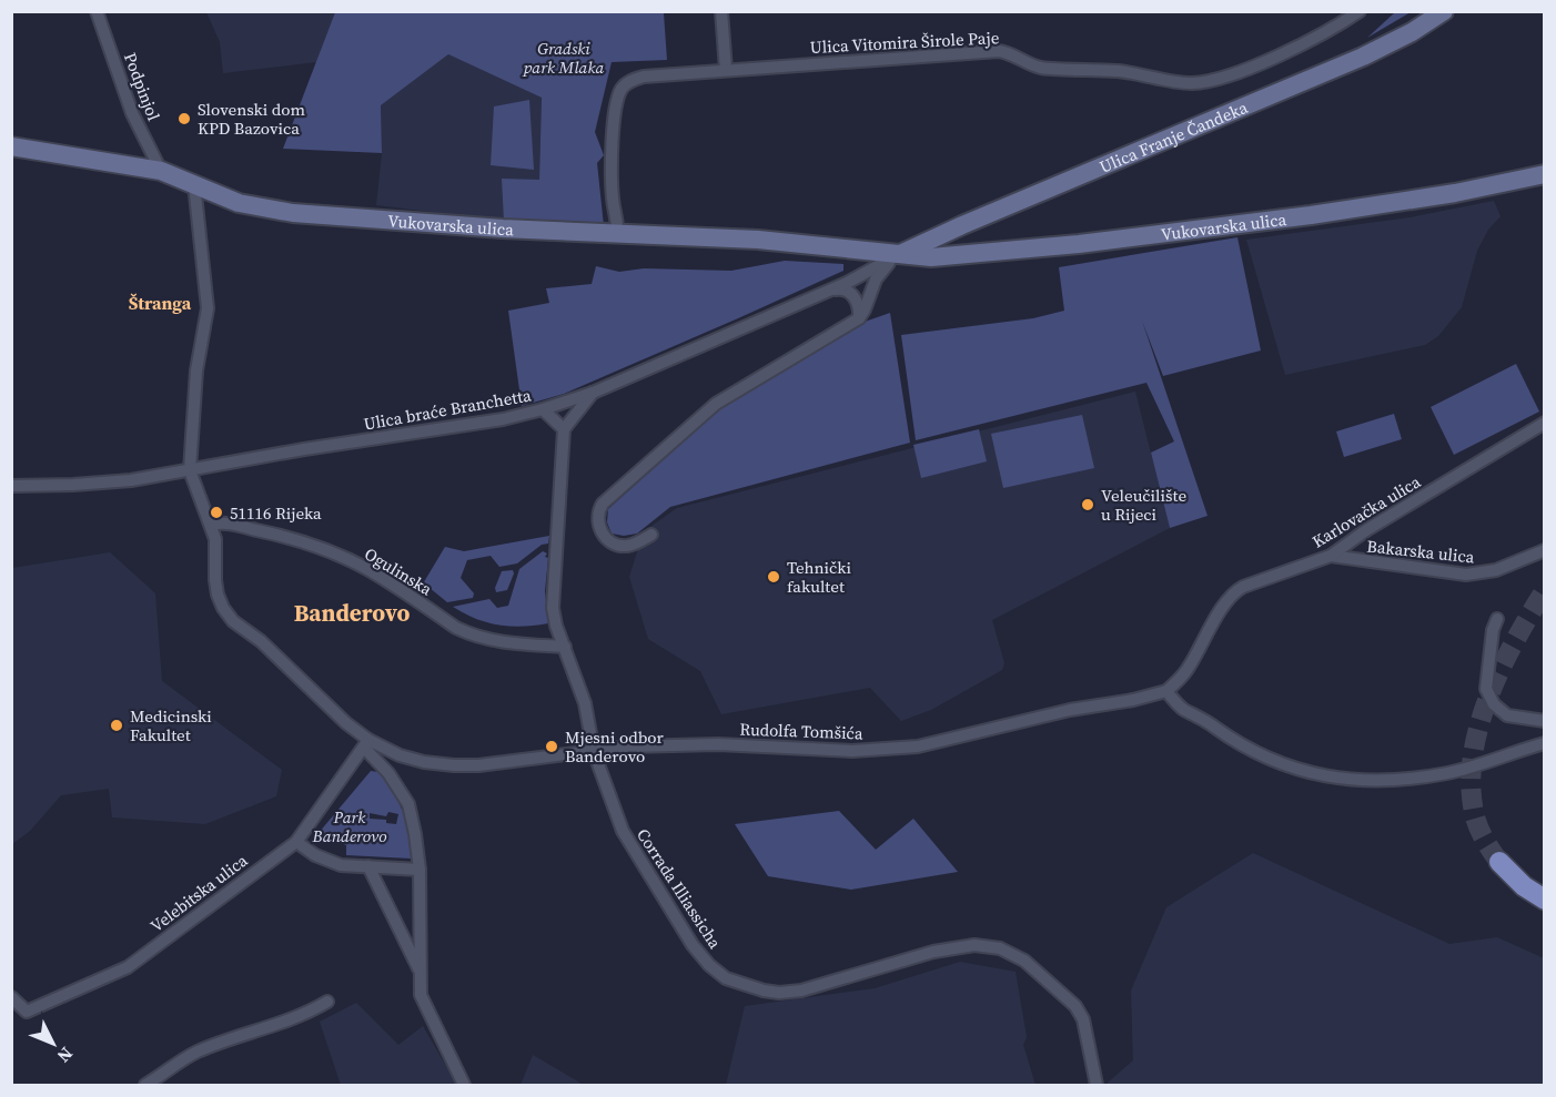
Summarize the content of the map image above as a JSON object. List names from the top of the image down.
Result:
{
  "streets": {
    "main road": ["Ulica Franje Čandeka", "Vukovarska ulica"],
    "street": [
      "Ulica Vitomira Širole Paje",
      "Podpinjol",
      "Ulica braće Branchetta",
      "Karlovačka ulica",
      "Bakarska ulica",
      "Ogulinska",
      "Rudolfa Tomšića",
      "Corrada Illiassicha",
      "Velebitska ulica"
    ]
  },
  "crossings": [
    ["Ulica Vitomira Širole Paje", "Vukovarska ulica"],
    ["Podpinjol", "Vukovarska ulica"],
    ["Ulica Franje Čandeka", "Vukovarska ulica"],
    ["Ulica Franje Čandeka", "Ulica braće Branchetta"],
    ["Vukovarska ulica", "Ulica braće Branchetta"],
    ["Ulica braće Branchetta", "Rudolfa Tomšića"],
    ["Karlovačka ulica", "Bakarska ulica"],
    ["Karlovačka ulica", "Rudolfa Tomšića"],
    ["Ogulinska", "Rudolfa Tomšića"],
    ["Ogulinska", "Corrada Illiassicha"],
    ["Rudolfa Tomšića", "Corrada Illiassicha"],
    ["Rudolfa Tomšića", "Velebitska ulica"]
  ],
  "districts": ["Štranga", "Banderovo"],
  "parks": ["Gradski park Mlaka", "Park Banderovo"],
  "places": [
    "Slovenski dom KPD Bazovica",
    "Veleučilište u Rijeci",
    "51116 Rijeka",
    "Tehnički fakultet",
    "Medicinski Fakultet",
    "Mjesni odbor Banderovo"
  ],
  "north": "bottom right"
}
